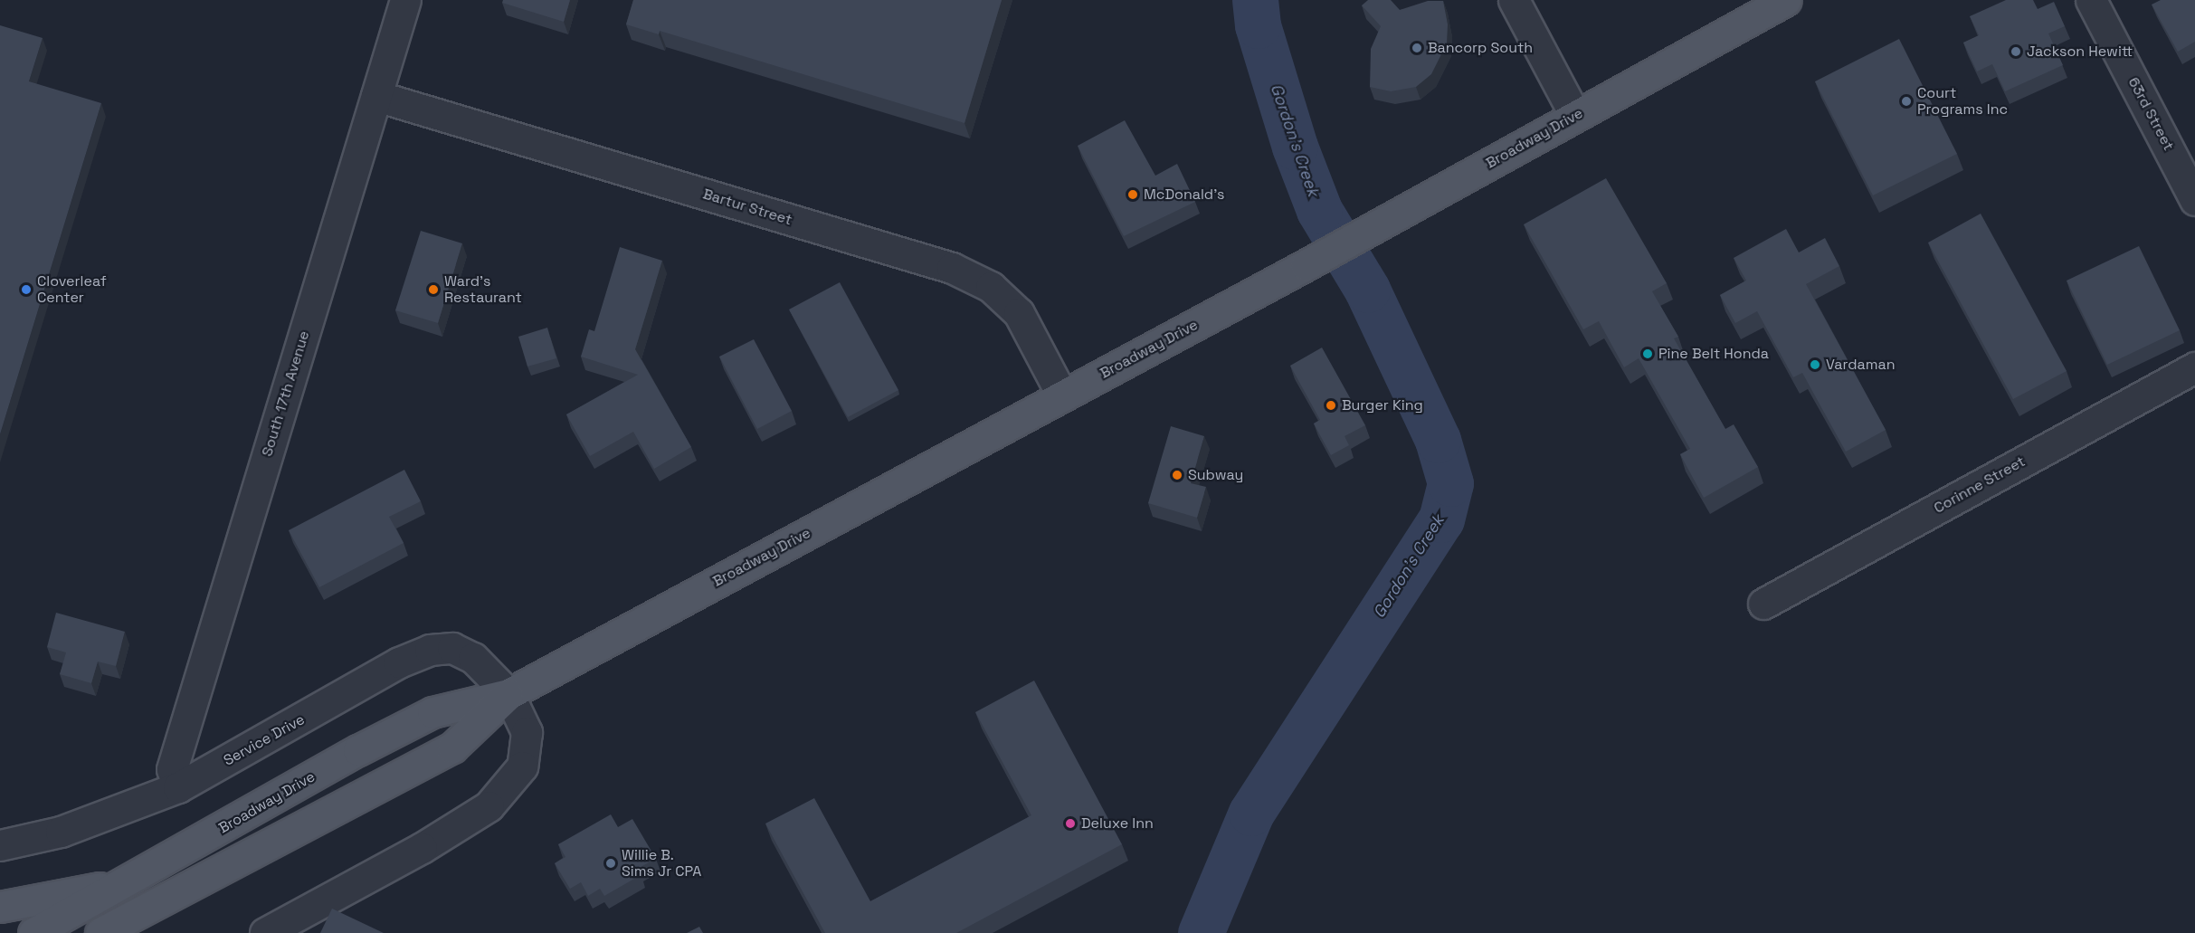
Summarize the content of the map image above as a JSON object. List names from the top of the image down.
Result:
{
  "streets": {
    "main road": ["Broadway Drive"],
    "street": [
      "63rd Street",
      "Bartur Street",
      "South 17th Avenue",
      "Corinne Street",
      "Service Drive"
    ]
  },
  "crossings": [
    ["Broadway Drive", "Bartur Street"],
    ["Broadway Drive", "Service Drive"],
    ["Bartur Street", "South 17th Avenue"],
    ["South 17th Avenue", "Service Drive"]
  ],
  "water": ["Gordon's Creek"],
  "places": [
    "Bancorp South",
    "Jackson Hewitt",
    "Court Programs Inc",
    "McDonald's",
    "Cloverleaf Center",
    "Ward's Restaurant",
    "Pine Belt Honda",
    "Vardaman",
    "Burger King",
    "Subway",
    "Deluxe Inn",
    "Willie B. Sims Jr CPA"
  ]
}
